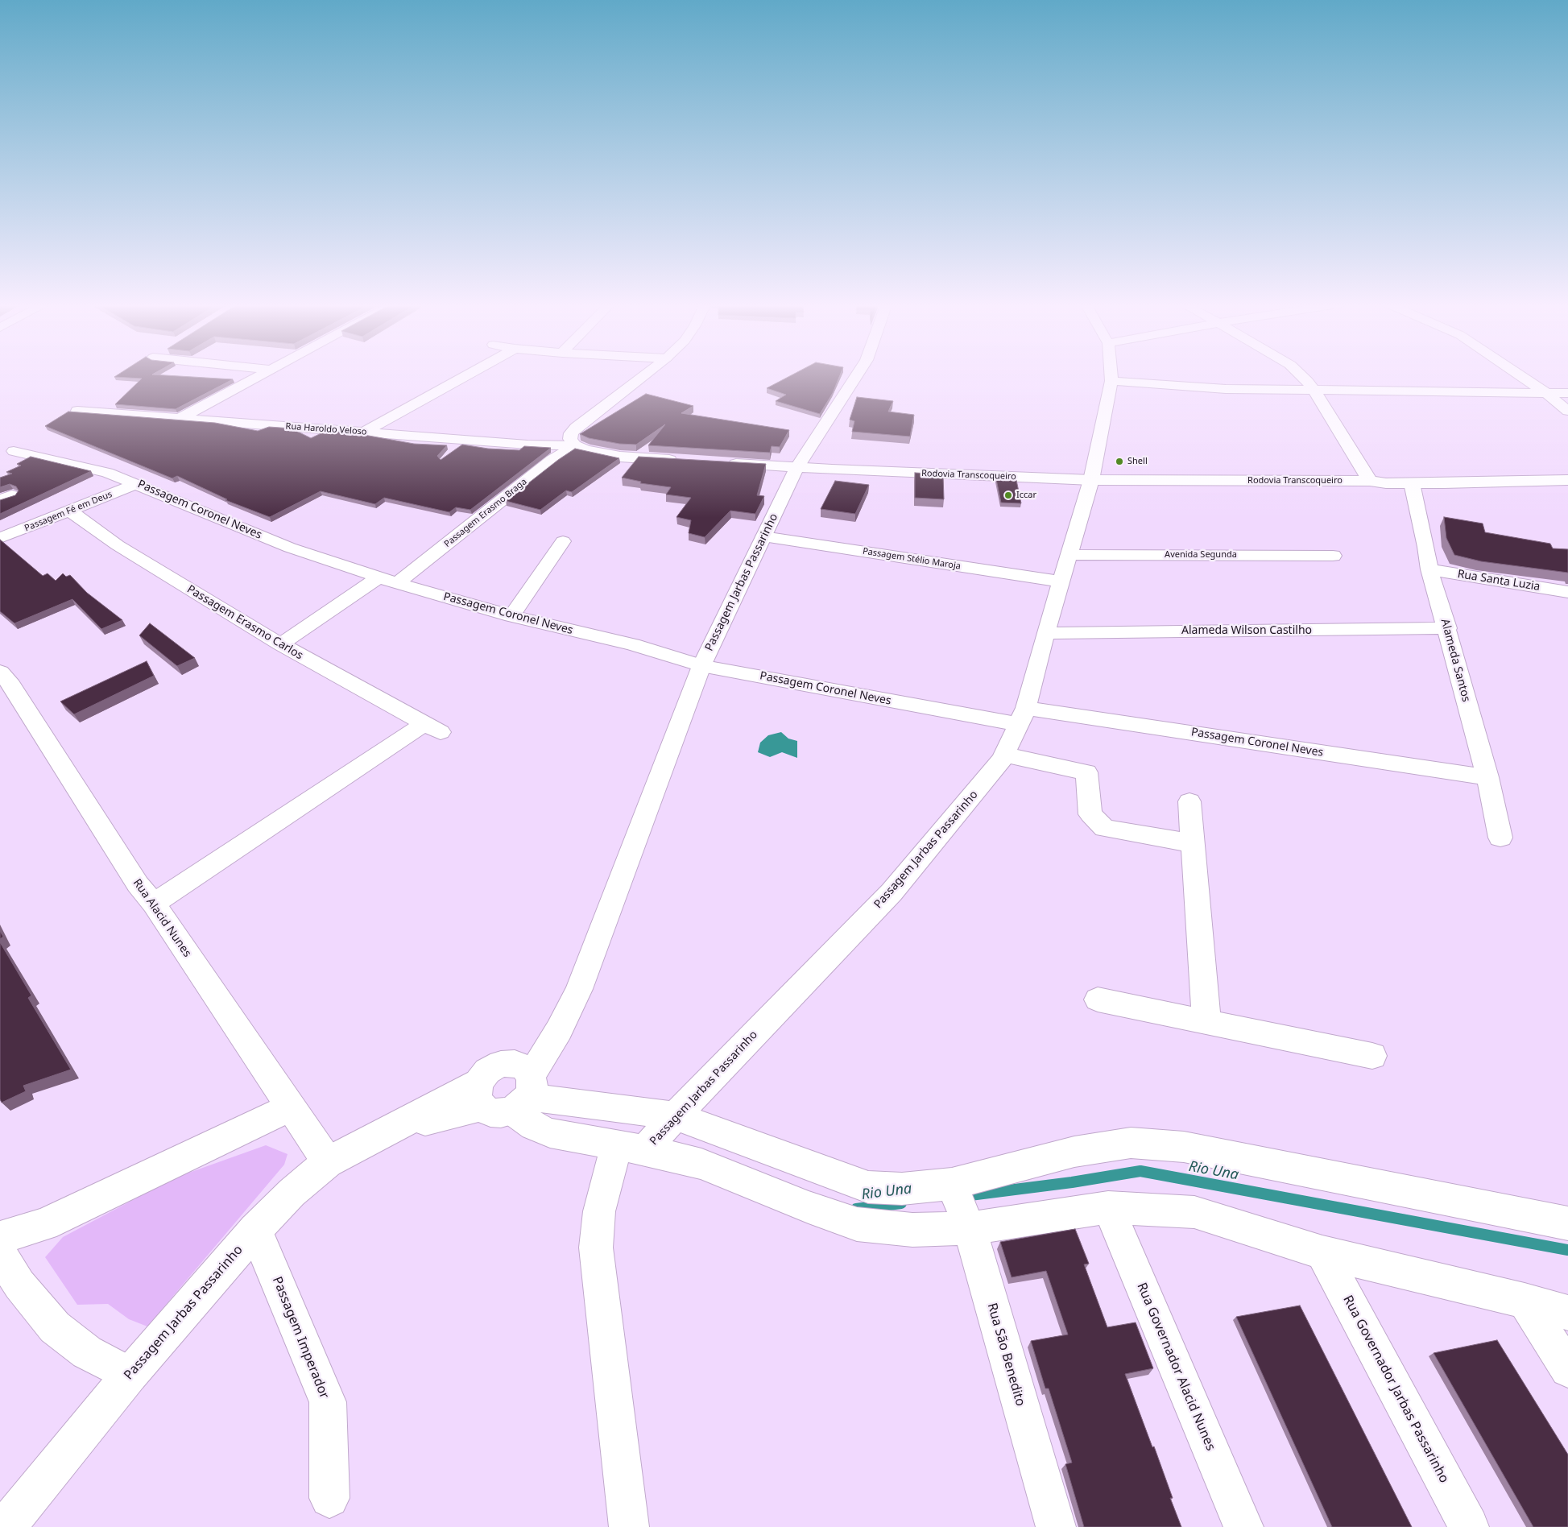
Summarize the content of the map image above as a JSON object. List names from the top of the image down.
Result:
{
  "streets": {
    "street": [
      "Rua Haroldo Veloso",
      "Rodovia Transcoqueiro",
      "Passagem Coronel Neves",
      "Passagem Fé em Deus",
      "Passagem Erasmo Braga",
      "Avenida Segunda",
      "Passagem Stélio Maroja",
      "Rua Santa Luzia",
      "Passagem Jarbas Passarinho",
      "Passagem Erasmo Carlos",
      "Alameda Wilson Castilho",
      "Alameda Santos",
      "Rua Alacid Nunes",
      "Passagem Imperador",
      "Rua São Benedito",
      "Rua Governador Alacid Nunes",
      "Rua Governador Jarbas Passarinho"
    ]
  },
  "crossings": [
    ["Rua Haroldo Veloso", "Passagem Erasmo Braga"],
    ["Rodovia Transcoqueiro", "Passagem Jarbas Passarinho"],
    ["Rodovia Transcoqueiro", "Alameda Santos"],
    ["Passagem Coronel Neves", "Passagem Fé em Deus"],
    ["Passagem Coronel Neves", "Passagem Erasmo Braga"],
    ["Passagem Coronel Neves", "Passagem Jarbas Passarinho"],
    ["Passagem Coronel Neves", "Alameda Santos"],
    ["Passagem Fé em Deus", "Passagem Erasmo Carlos"],
    ["Avenida Segunda", "Passagem Jarbas Passarinho"],
    ["Passagem Stélio Maroja", "Passagem Jarbas Passarinho"],
    ["Rua Santa Luzia", "Alameda Santos"],
    ["Passagem Jarbas Passarinho", "Alameda Wilson Castilho"],
    ["Passagem Jarbas Passarinho", "Rua Alacid Nunes"],
    ["Passagem Jarbas Passarinho", "Passagem Imperador"],
    ["Passagem Erasmo Carlos", "Rua Alacid Nunes"],
    ["Alameda Wilson Castilho", "Alameda Santos"]
  ],
  "water": ["Rio Una"],
  "places": ["Shell", "Iccar"]
}
